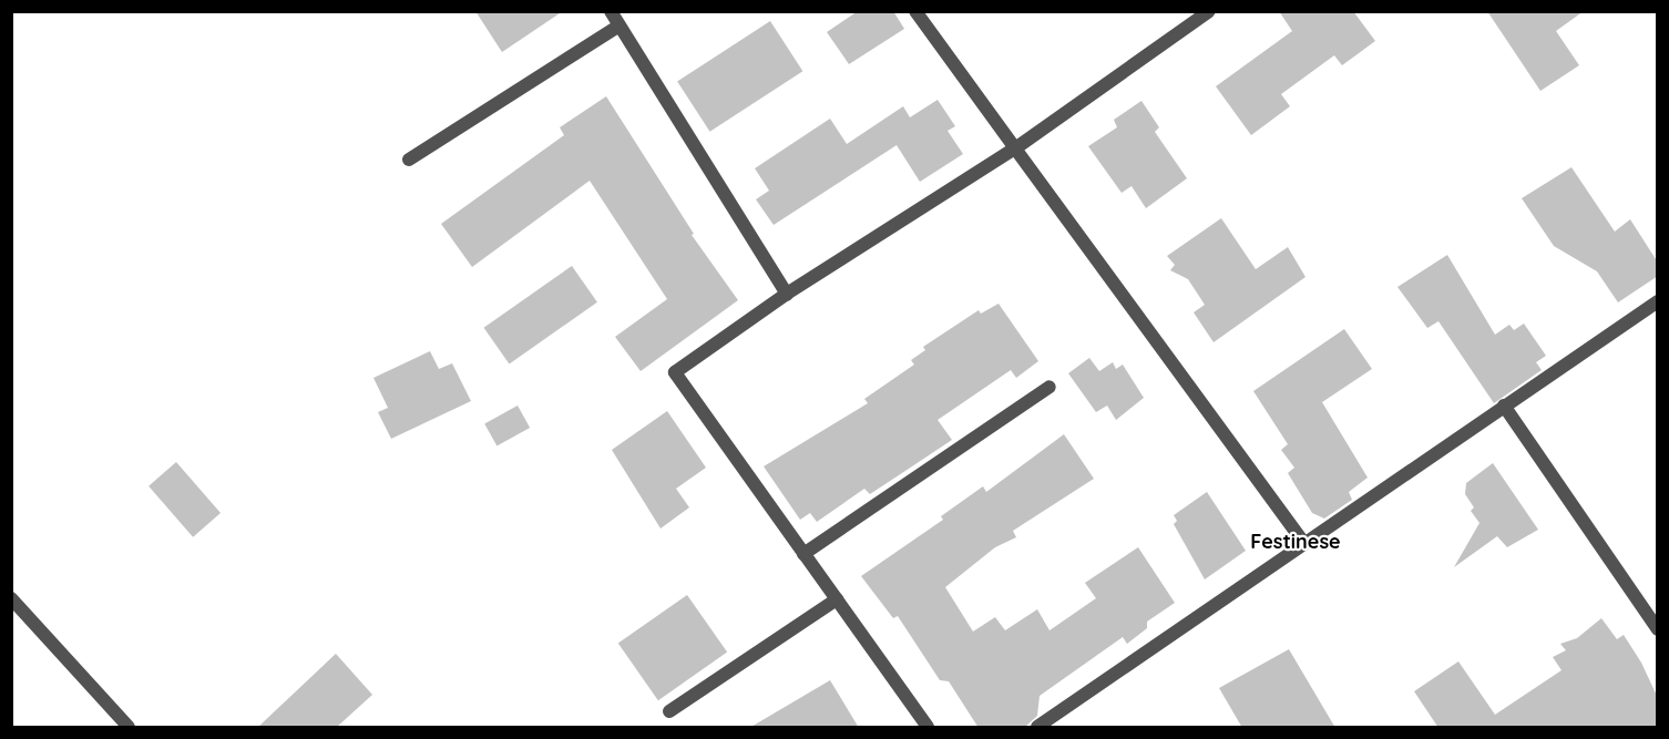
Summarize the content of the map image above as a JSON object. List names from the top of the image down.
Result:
{
  "districts": ["Festinese"]
}
